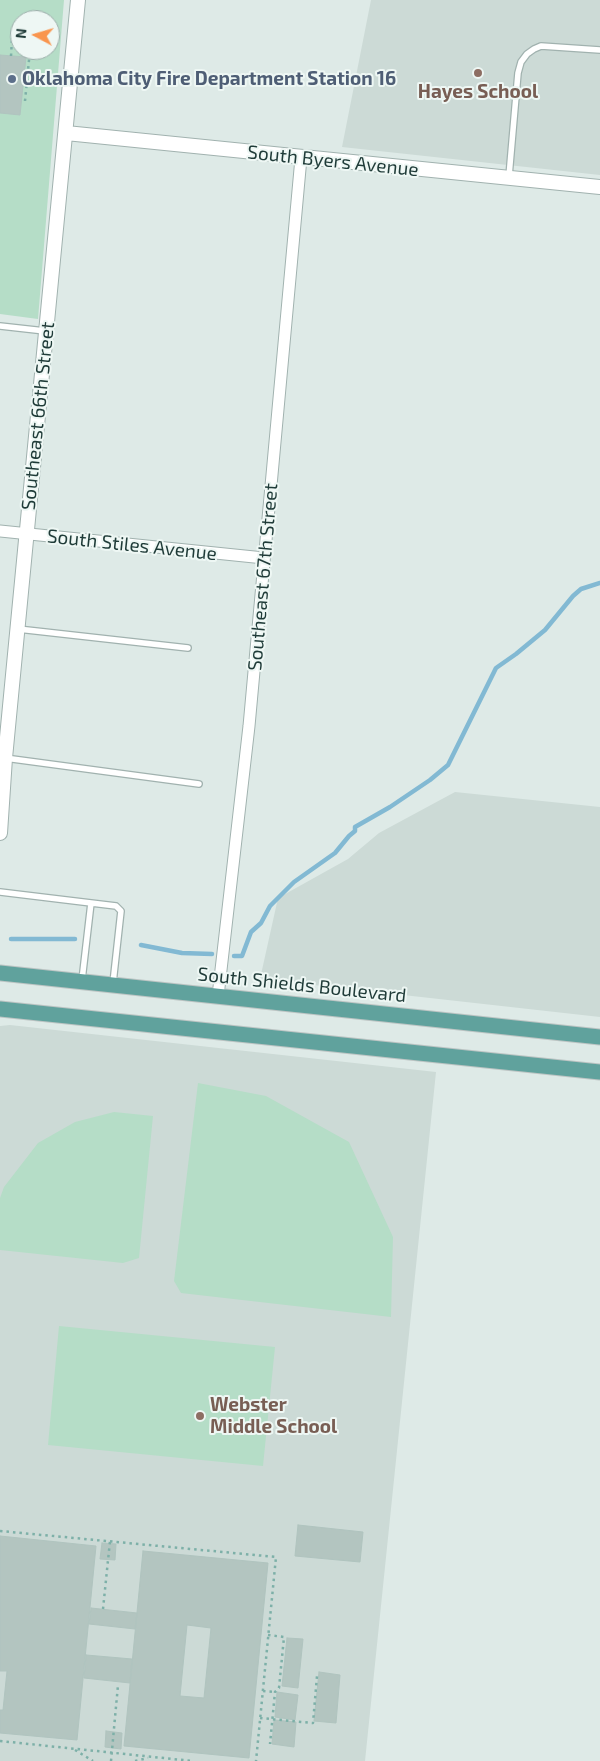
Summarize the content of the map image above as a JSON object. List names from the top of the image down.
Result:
{
  "streets": {
    "main road": ["South Shields Boulevard"],
    "street": [
      "South Byers Avenue",
      "Southeast 66th Street",
      "South Stiles Avenue",
      "Southeast 67th Street"
    ]
  },
  "crossings": [
    ["South Byers Avenue", "Southeast 66th Street"],
    ["South Byers Avenue", "Southeast 67th Street"],
    ["Southeast 66th Street", "South Stiles Avenue"],
    ["South Stiles Avenue", "Southeast 67th Street"],
    ["Southeast 67th Street", "South Shields Boulevard"]
  ],
  "places": ["Hayes School", "Oklahoma City Fire Department Station 16", "Webster Middle School"],
  "north": "left"
}
